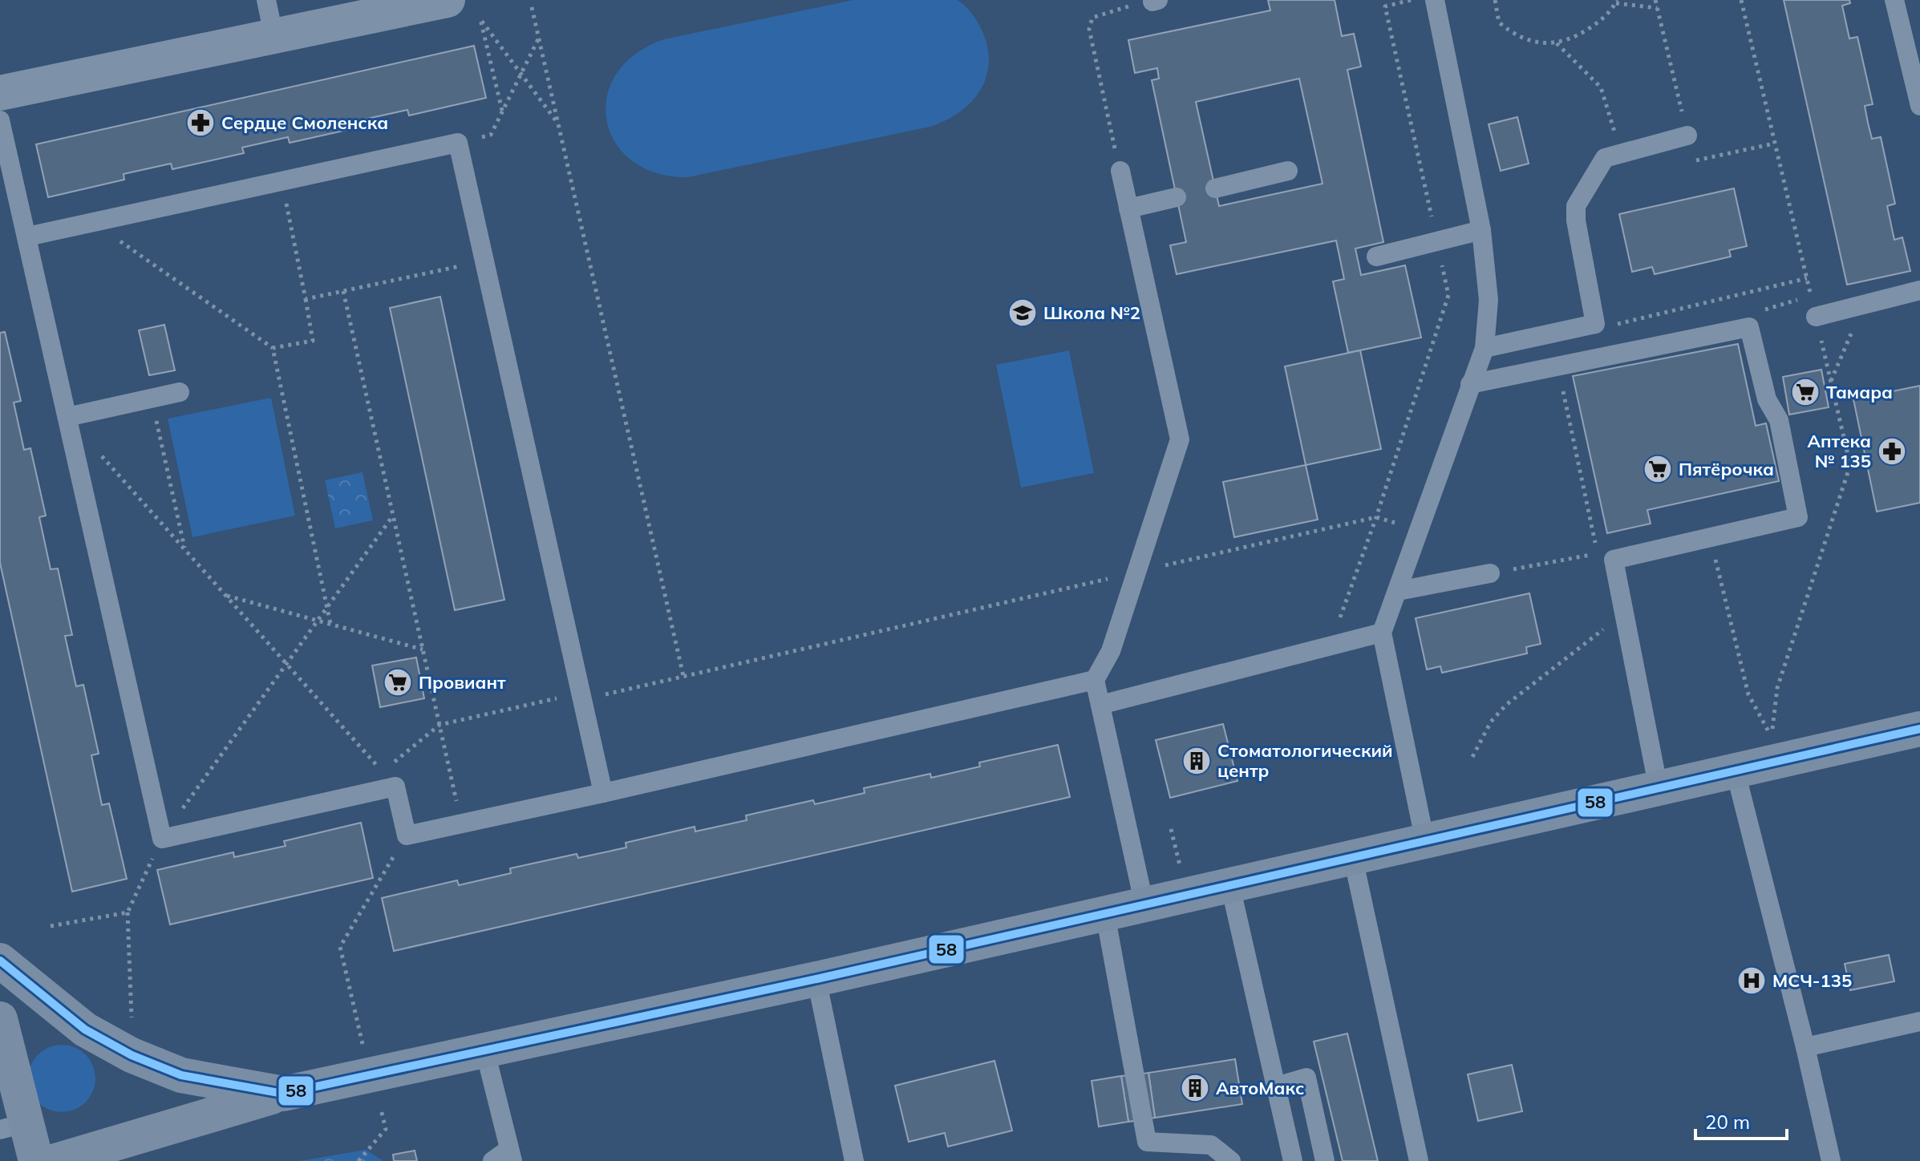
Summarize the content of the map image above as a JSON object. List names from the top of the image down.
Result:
{
  "places": {
    "pharmacy": ["Сердце Смоленска", "Аптека № 135"],
    "school or university": ["Школа №2"],
    "supermarket": ["Тамара", "Пятёрочка", "Провиант"],
    "building": ["Стоматологический центр", "АвтоМакс"],
    "hospital": ["МСЧ-135"]
  },
  "lines": ["transit line 58"],
  "scale_bar": "20 m"
}
